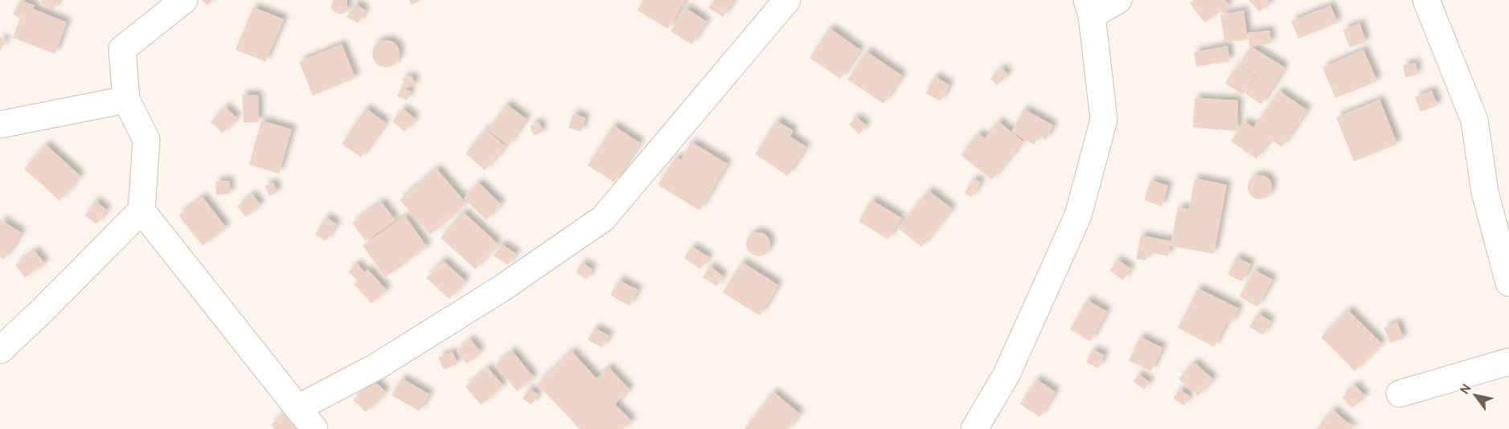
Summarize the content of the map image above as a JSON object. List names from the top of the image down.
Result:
{
  "north": "top left"
}
